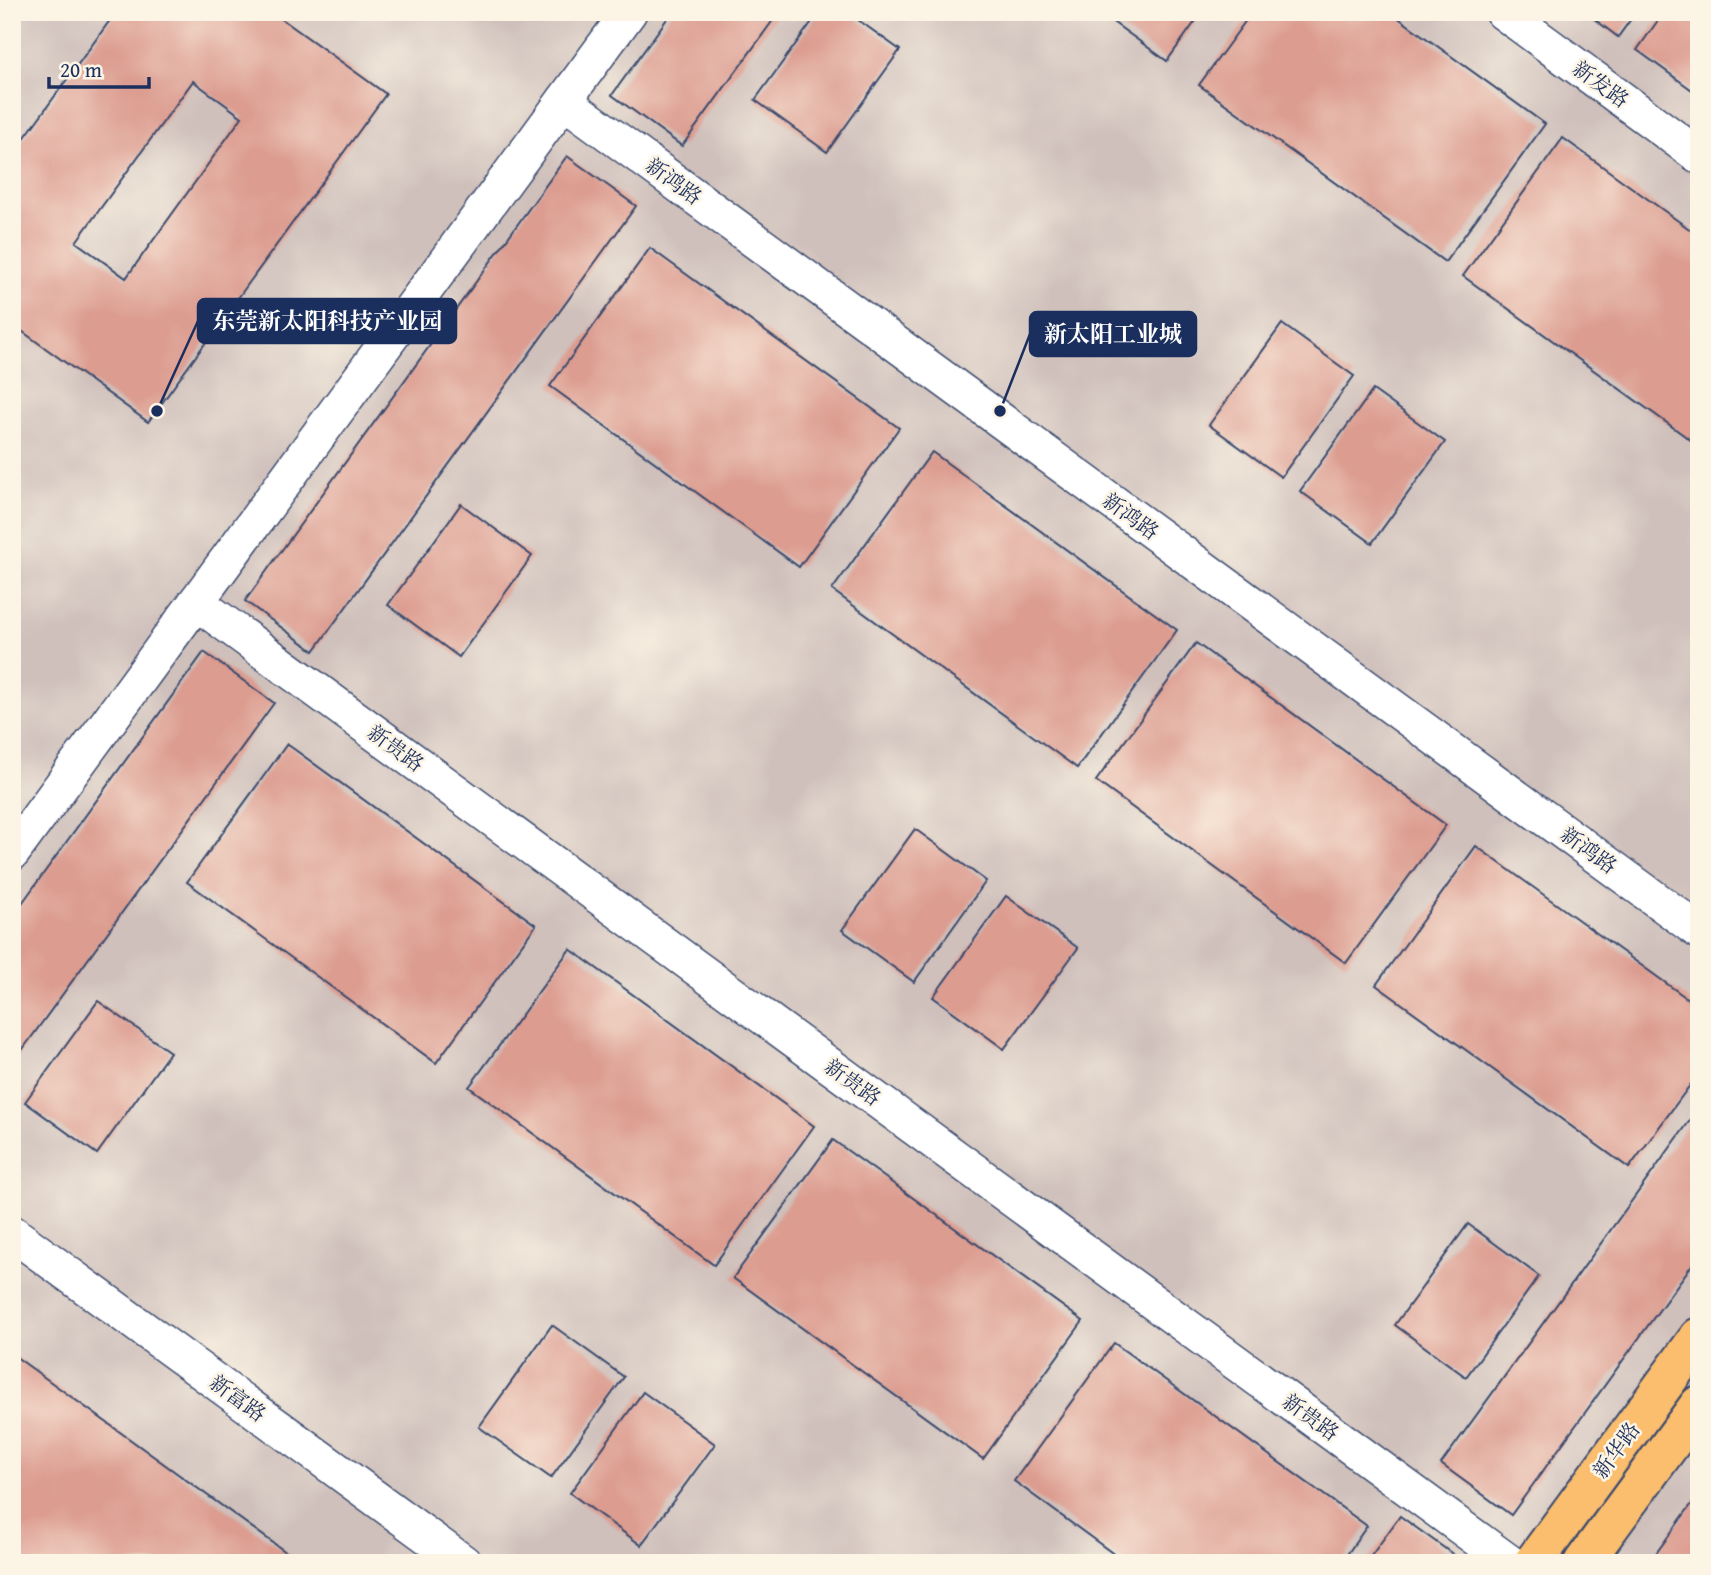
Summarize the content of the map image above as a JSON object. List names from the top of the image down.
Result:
{
  "streets": {
    "main road": ["新华路"],
    "street": [
      "新发路",
      "新鸿路",
      "新贵路",
      "新富路"
    ]
  },
  "places": ["东莞新太阳科技产业园", "新太阳工业城"],
  "scale_bar": "20 m"
}
